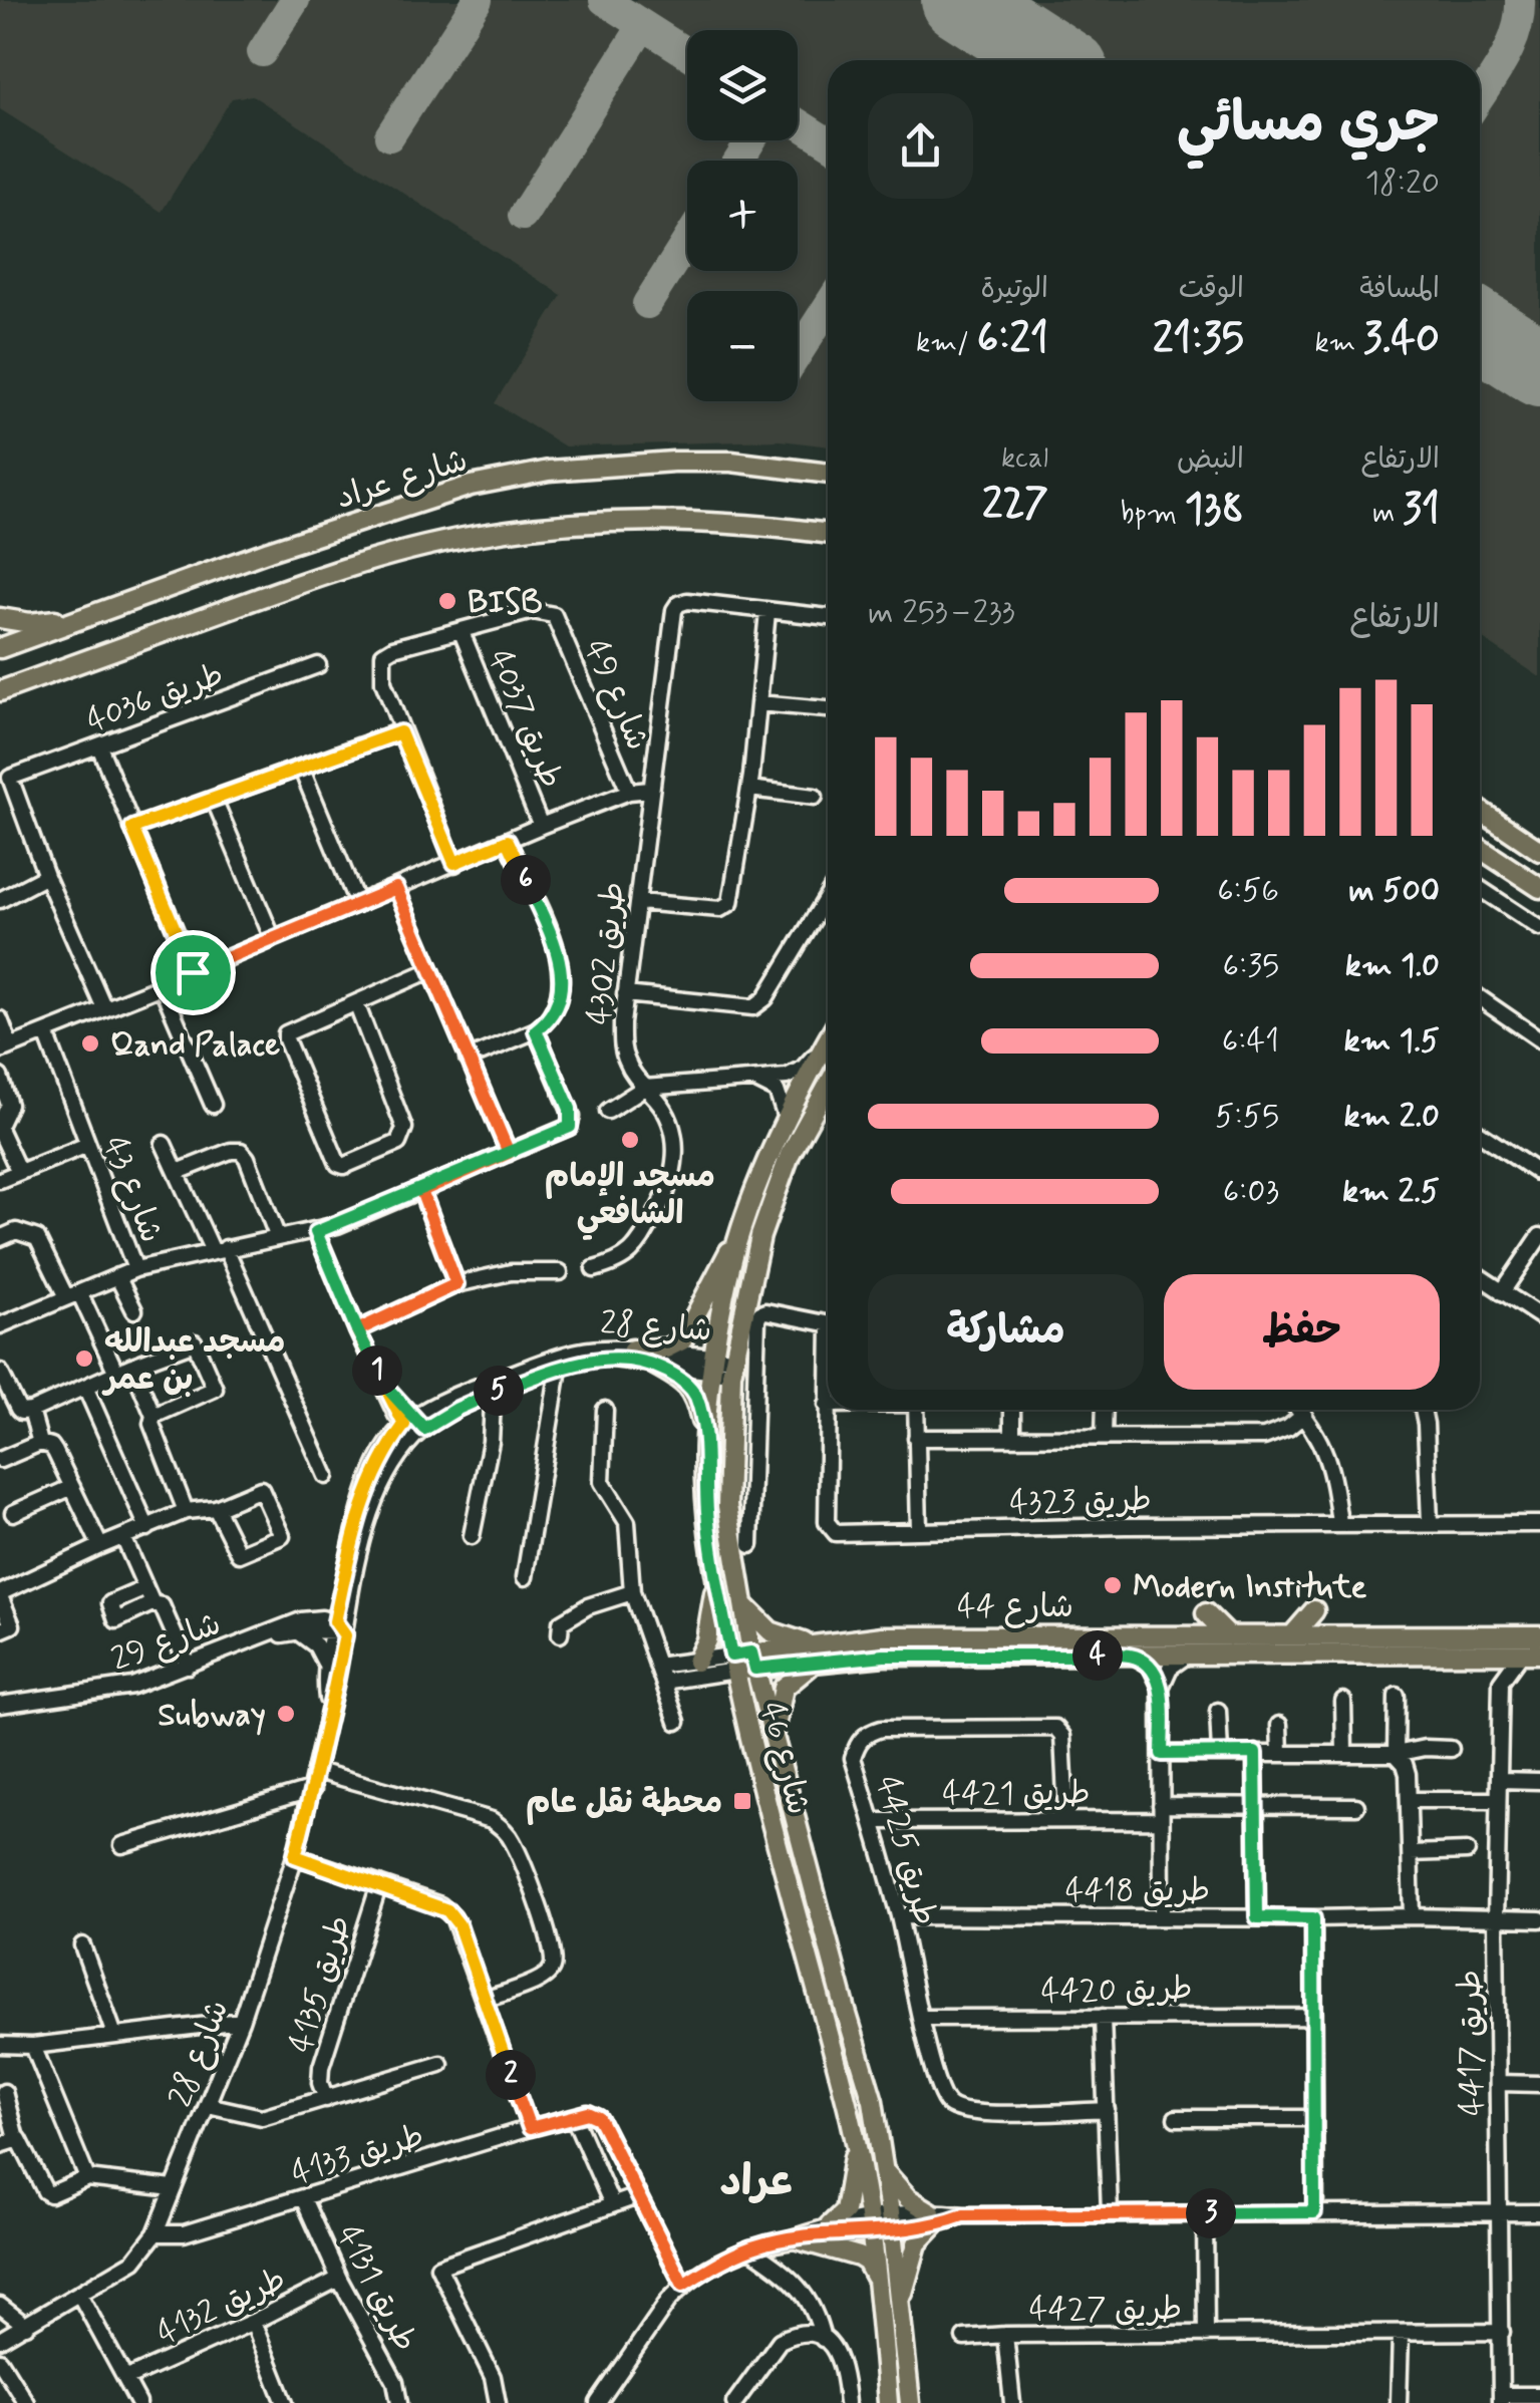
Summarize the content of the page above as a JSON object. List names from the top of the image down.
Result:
{
  "streets": {
    "main road": ["شارع عراد", "شارع 44", "شارع 46"],
    "street": [
      "شارع 49",
      "طريق 4036",
      "طريق 4037",
      "طريق 4302",
      "شارع 43",
      "شارع 28",
      "طريق 4323",
      "شارع 29",
      "طريق 4421",
      "طريق 4425",
      "طريق 4418",
      "طريق 4135",
      "طريق 4420",
      "طريق 4417",
      "طريق 4133",
      "طريق 4131",
      "طريق 4132",
      "طريق 4427"
    ]
  },
  "crossings": [
    ["شارع 49", "طريق 4036"],
    ["شارع 49", "طريق 4037"],
    ["شارع 49", "طريق 4302"],
    ["شارع 49", "شارع 43"],
    ["طريق 4302", "شارع 43"],
    ["شارع 28", "شارع 29"],
    ["شارع 28", "شارع 46"],
    ["شارع 28", "طريق 4135"],
    ["شارع 28", "طريق 4133"],
    ["شارع 44", "شارع 46"],
    ["طريق 4421", "طريق 4425"],
    ["طريق 4425", "طريق 4418"],
    ["طريق 4425", "طريق 4420"],
    ["طريق 4418", "طريق 4417"],
    ["طريق 4135", "طريق 4133"],
    ["طريق 4417", "طريق 4427"],
    ["طريق 4133", "طريق 4131"],
    ["طريق 4131", "طريق 4132"]
  ],
  "districts": ["عراد"],
  "places": {
    "other": [
      "BISB",
      "Qand Palace",
      "مسجد الإمام الشافعي",
      "مسجد عبدالله بن عمر",
      "Modern Institute",
      "Subway"
    ],
    "transit": ["محطة نقل عام"]
  },
  "page": {
    "map_buttons": ["+", "−"],
    "heading": ["جري مسائي", "18:20"],
    "stats": [
      ["المسافة", "3.40 km"],
      ["الوقت", "21:35"],
      ["الوتيرة", "6:21 /km"],
      ["الارتفاع", "31 m"],
      ["النبض", "138 bpm"],
      ["kcal", "227"]
    ],
    "chart": ["الارتفاع", "233–253 m"],
    "list": [
      {
        "name": "500 m",
        "note": "6:56"
      },
      {
        "name": "1.0 km",
        "note": "6:35"
      },
      {
        "name": "1.5 km",
        "note": "6:41"
      },
      {
        "name": "2.0 km",
        "note": "5:55"
      },
      {
        "name": "2.5 km",
        "note": "6:03"
      }
    ],
    "pins": [
      "6",
      "1",
      "5",
      "4",
      "2",
      "3"
    ],
    "buttons": ["حفظ", "مشاركة"]
  }
}
